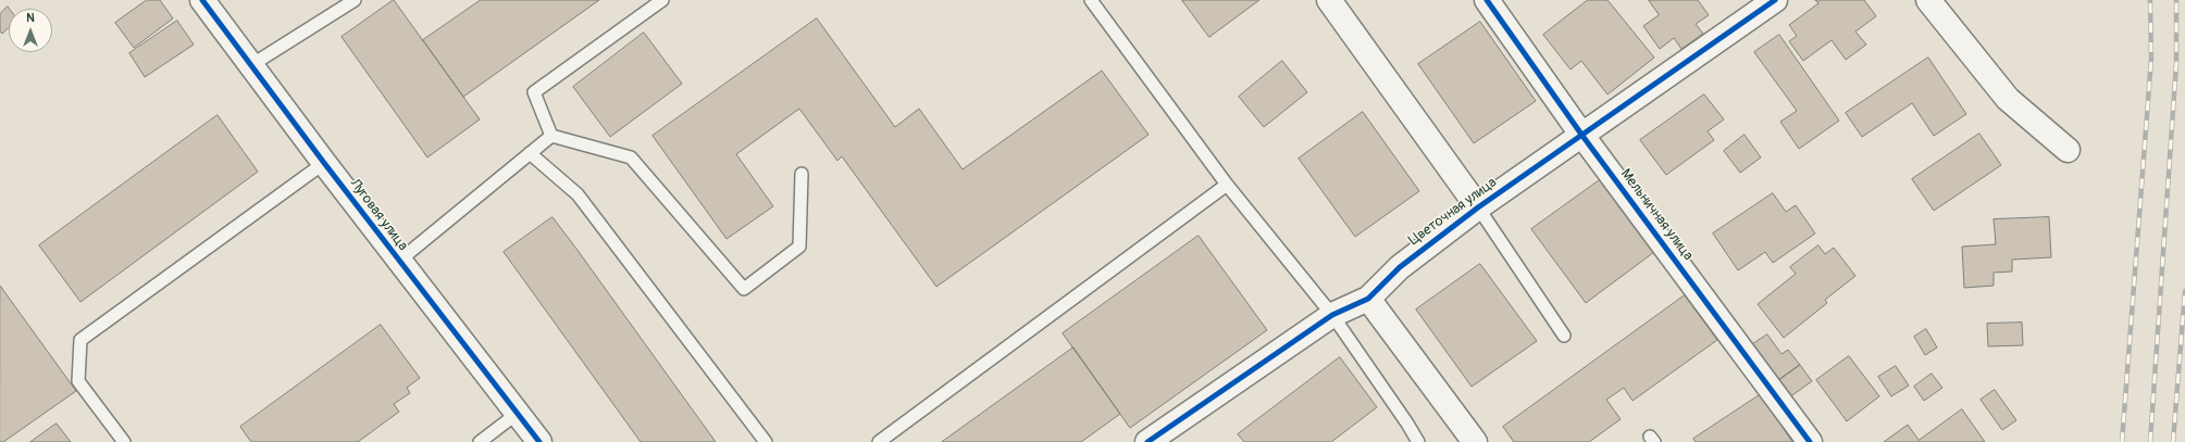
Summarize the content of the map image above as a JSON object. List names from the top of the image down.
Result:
{
  "streets": {
    "street": ["Цветочная улица", "Луговая улица", "Мельничная улица"]
  },
  "crossings": [
    ["Цветочная улица", "Мельничная улица"]
  ],
  "north": "top"
}
